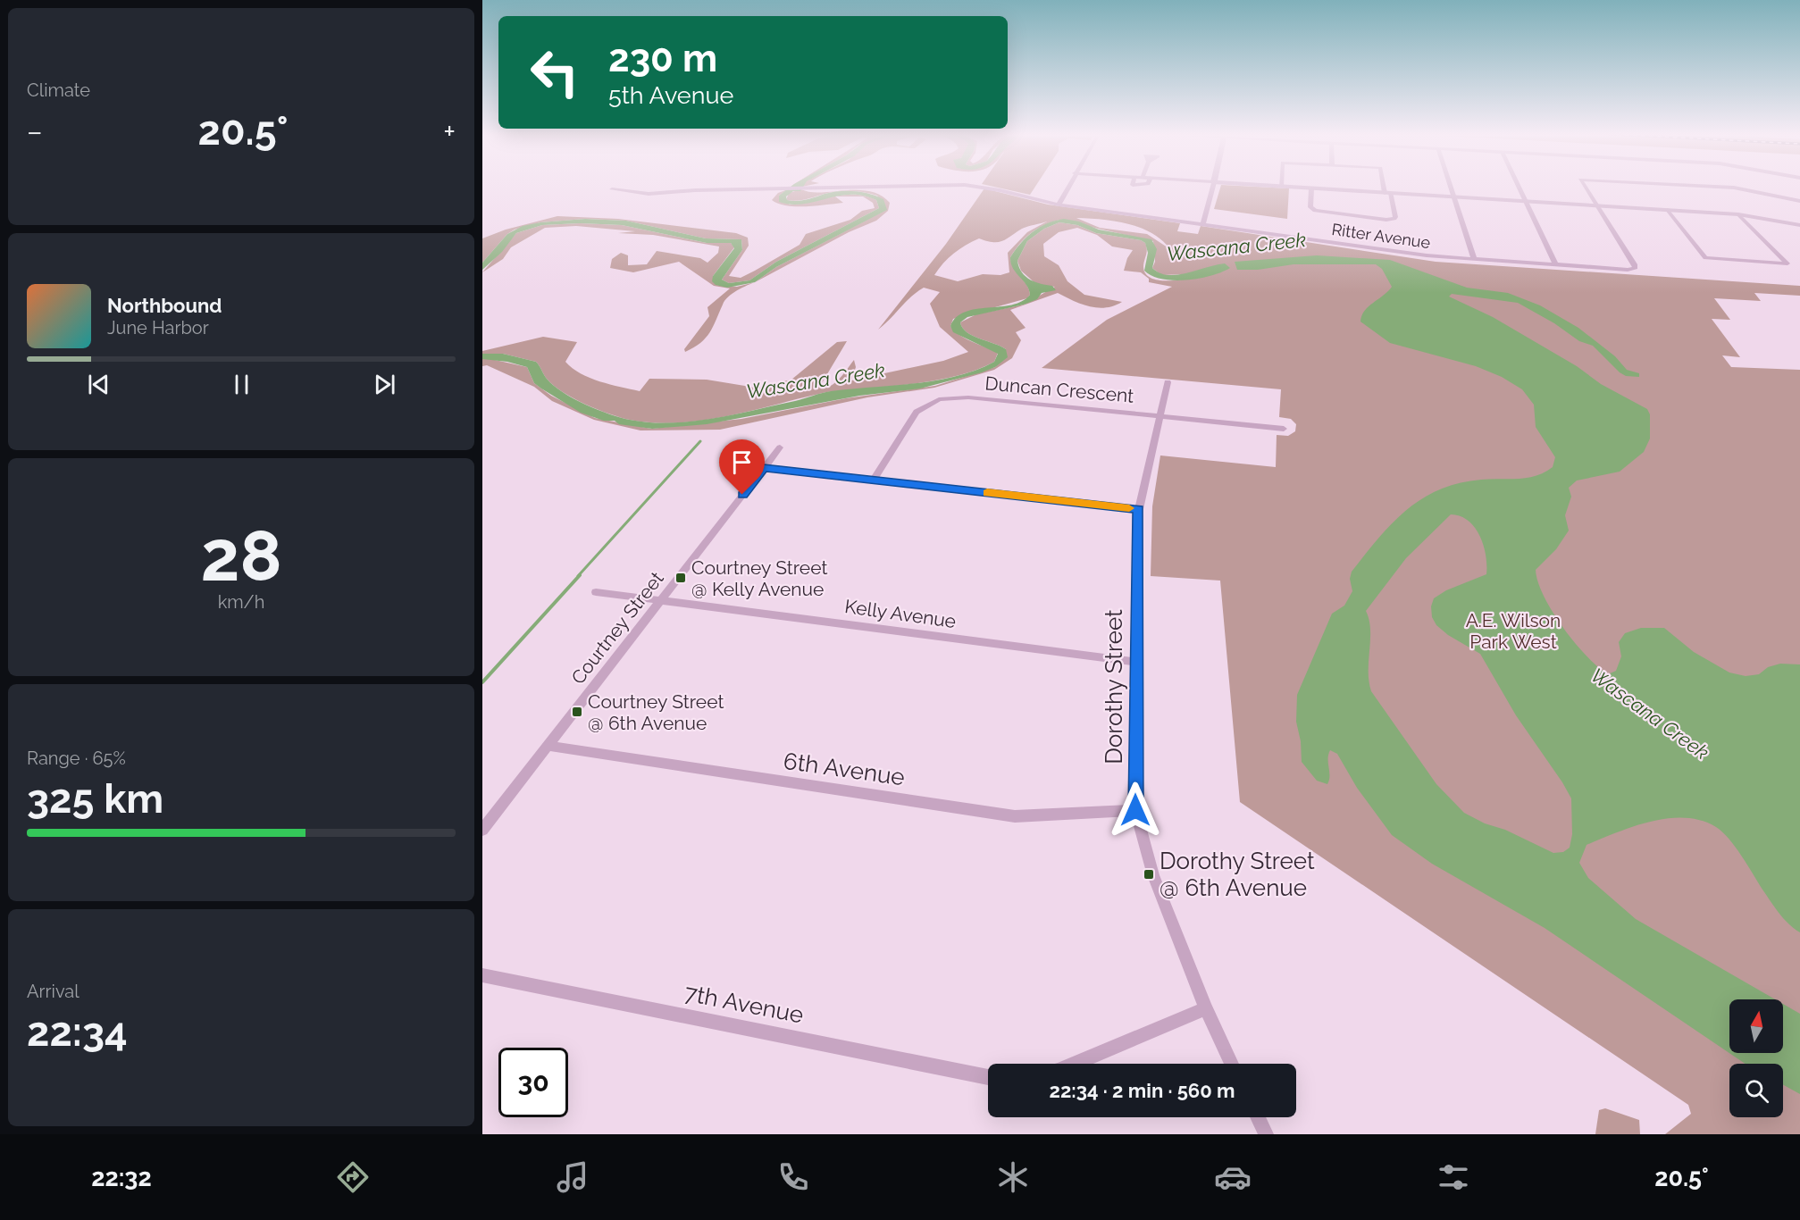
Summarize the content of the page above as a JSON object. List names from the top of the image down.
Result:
{
  "streets": {
    "street": [
      "Ritter Avenue",
      "Duncan Crescent",
      "Kelly Avenue",
      "Courtney Street",
      "Dorothy Street",
      "6th Avenue",
      "7th Avenue"
    ]
  },
  "crossings": [
    ["Duncan Crescent", "Dorothy Street"],
    ["Kelly Avenue", "Courtney Street"],
    ["Kelly Avenue", "Dorothy Street"],
    ["Courtney Street", "6th Avenue"],
    ["Dorothy Street", "6th Avenue"]
  ],
  "water": ["Wascana Creek"],
  "parks": ["A.E. Wilson Park West"],
  "places": {
    "transit": ["Courtney Street @ Kelly Avenue", "Courtney Street @ 6th Avenue", "Dorothy Street @ 6th Avenue"]
  },
  "north": "top",
  "page": {
    "tile": [
      "Climate",
      ["28", "km/h"],
      ["Range · 65%", "325 km"],
      ["Arrival", "22:34"]
    ],
    "turn": ["230 m", "5th Avenue"],
    "heat": ["−", "20.5°", "+"],
    "song": ["Northbound", "June Harbor"],
    "limit": "30",
    "trip": "22:34 · 2 min · 560 m",
    "tabs": ["22:32", "20.5°"]
  }
}
